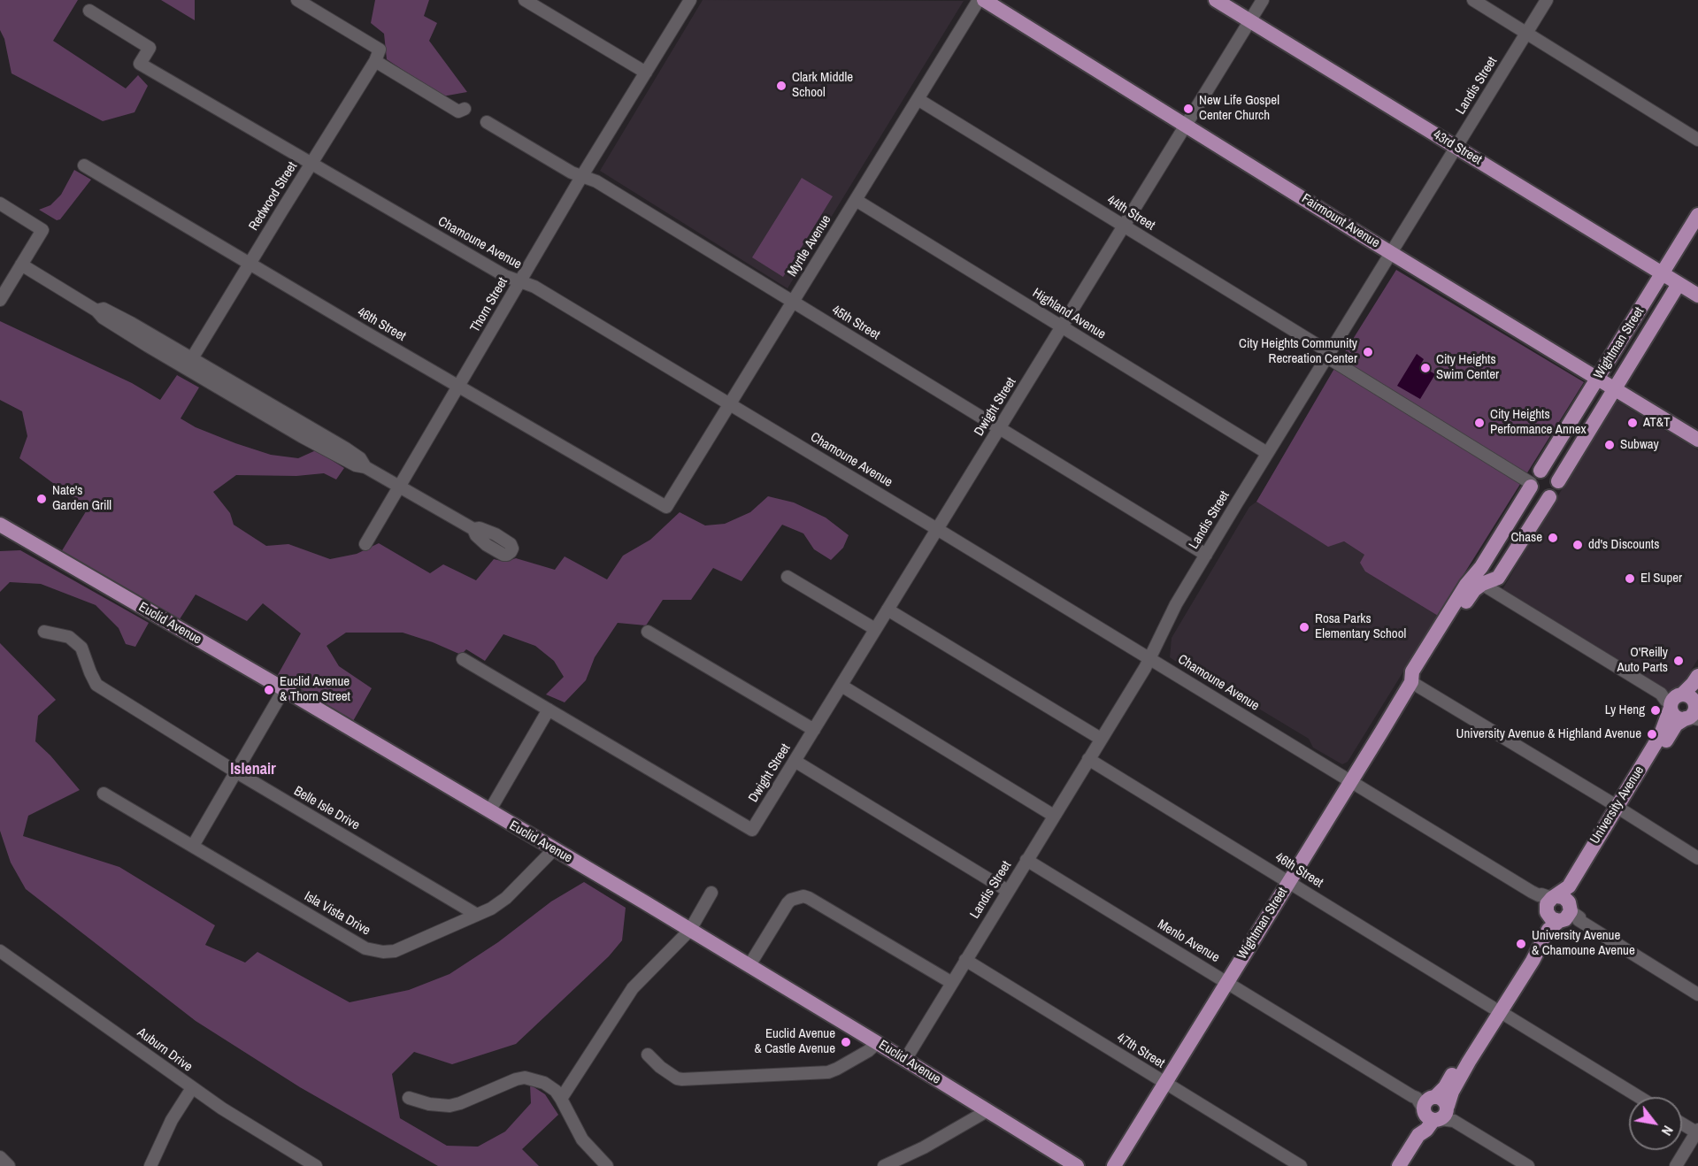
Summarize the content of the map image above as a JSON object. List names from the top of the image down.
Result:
{
  "streets": {
    "main road": [
      "43rd Street",
      "Fairmount Avenue",
      "Wightman Street",
      "Euclid Avenue",
      "University Avenue"
    ],
    "street": [
      "Landis Street",
      "Redwood Street",
      "44th Street",
      "Chamoune Avenue",
      "Myrtle Avenue",
      "Thorn Street",
      "Highland Avenue",
      "45th Street",
      "46th Street",
      "Dwight Street",
      "Belle Isle Drive",
      "Isla Vista Drive",
      "Menlo Avenue",
      "Auburn Drive",
      "47th Street"
    ]
  },
  "crossings": [
    ["Landis Street", "43rd Street"],
    ["Landis Street", "44th Street"],
    ["Landis Street", "Fairmount Avenue"],
    ["Landis Street", "Chamoune Avenue"],
    ["Landis Street", "Highland Avenue"],
    ["Landis Street", "45th Street"],
    ["Landis Street", "46th Street"],
    ["Landis Street", "Euclid Avenue"],
    ["Landis Street", "Menlo Avenue"],
    ["Landis Street", "47th Street"],
    ["43rd Street", "Wightman Street"],
    ["43rd Street", "Dwight Street"],
    ["Redwood Street", "Chamoune Avenue"],
    ["Redwood Street", "46th Street"],
    ["44th Street", "Myrtle Avenue"],
    ["44th Street", "Wightman Street"],
    ["44th Street", "Dwight Street"],
    ["Fairmount Avenue", "Wightman Street"],
    ["Fairmount Avenue", "Dwight Street"],
    ["Chamoune Avenue", "Myrtle Avenue"],
    ["Chamoune Avenue", "Thorn Street"],
    ["Chamoune Avenue", "Wightman Street"],
    ["Chamoune Avenue", "Dwight Street"],
    ["Chamoune Avenue", "University Avenue"],
    ["Myrtle Avenue", "Highland Avenue"],
    ["Myrtle Avenue", "45th Street"],
    ["Myrtle Avenue", "46th Street"],
    ["Thorn Street", "45th Street"],
    ["Thorn Street", "46th Street"],
    ["Highland Avenue", "Dwight Street"],
    ["45th Street", "Dwight Street"],
    ["46th Street", "Wightman Street"],
    ["46th Street", "University Avenue"],
    ["Wightman Street", "Menlo Avenue"],
    ["Wightman Street", "47th Street"],
    ["Euclid Avenue", "Isla Vista Drive"],
    ["University Avenue", "Menlo Avenue"],
    ["Belle Isle Drive", "Isla Vista Drive"]
  ],
  "districts": ["Islenair"],
  "places": [
    "Clark Middle School",
    "New Life Gospel Center Church",
    "City Heights Community Recreation Center",
    "City Heights Swim Center",
    "City Heights Performance Annex",
    "AT&T",
    "Subway",
    "Nate's Garden Grill",
    "Chase",
    "dd's Discounts",
    "El Super",
    "Rosa Parks Elementary School",
    "O'Reilly Auto Parts",
    "Euclid Avenue & Thorn Street",
    "Ly Heng",
    "University Avenue & Highland Avenue",
    "University Avenue & Chamoune Avenue",
    "Euclid Avenue & Castle Avenue"
  ],
  "north": "bottom right"
}
